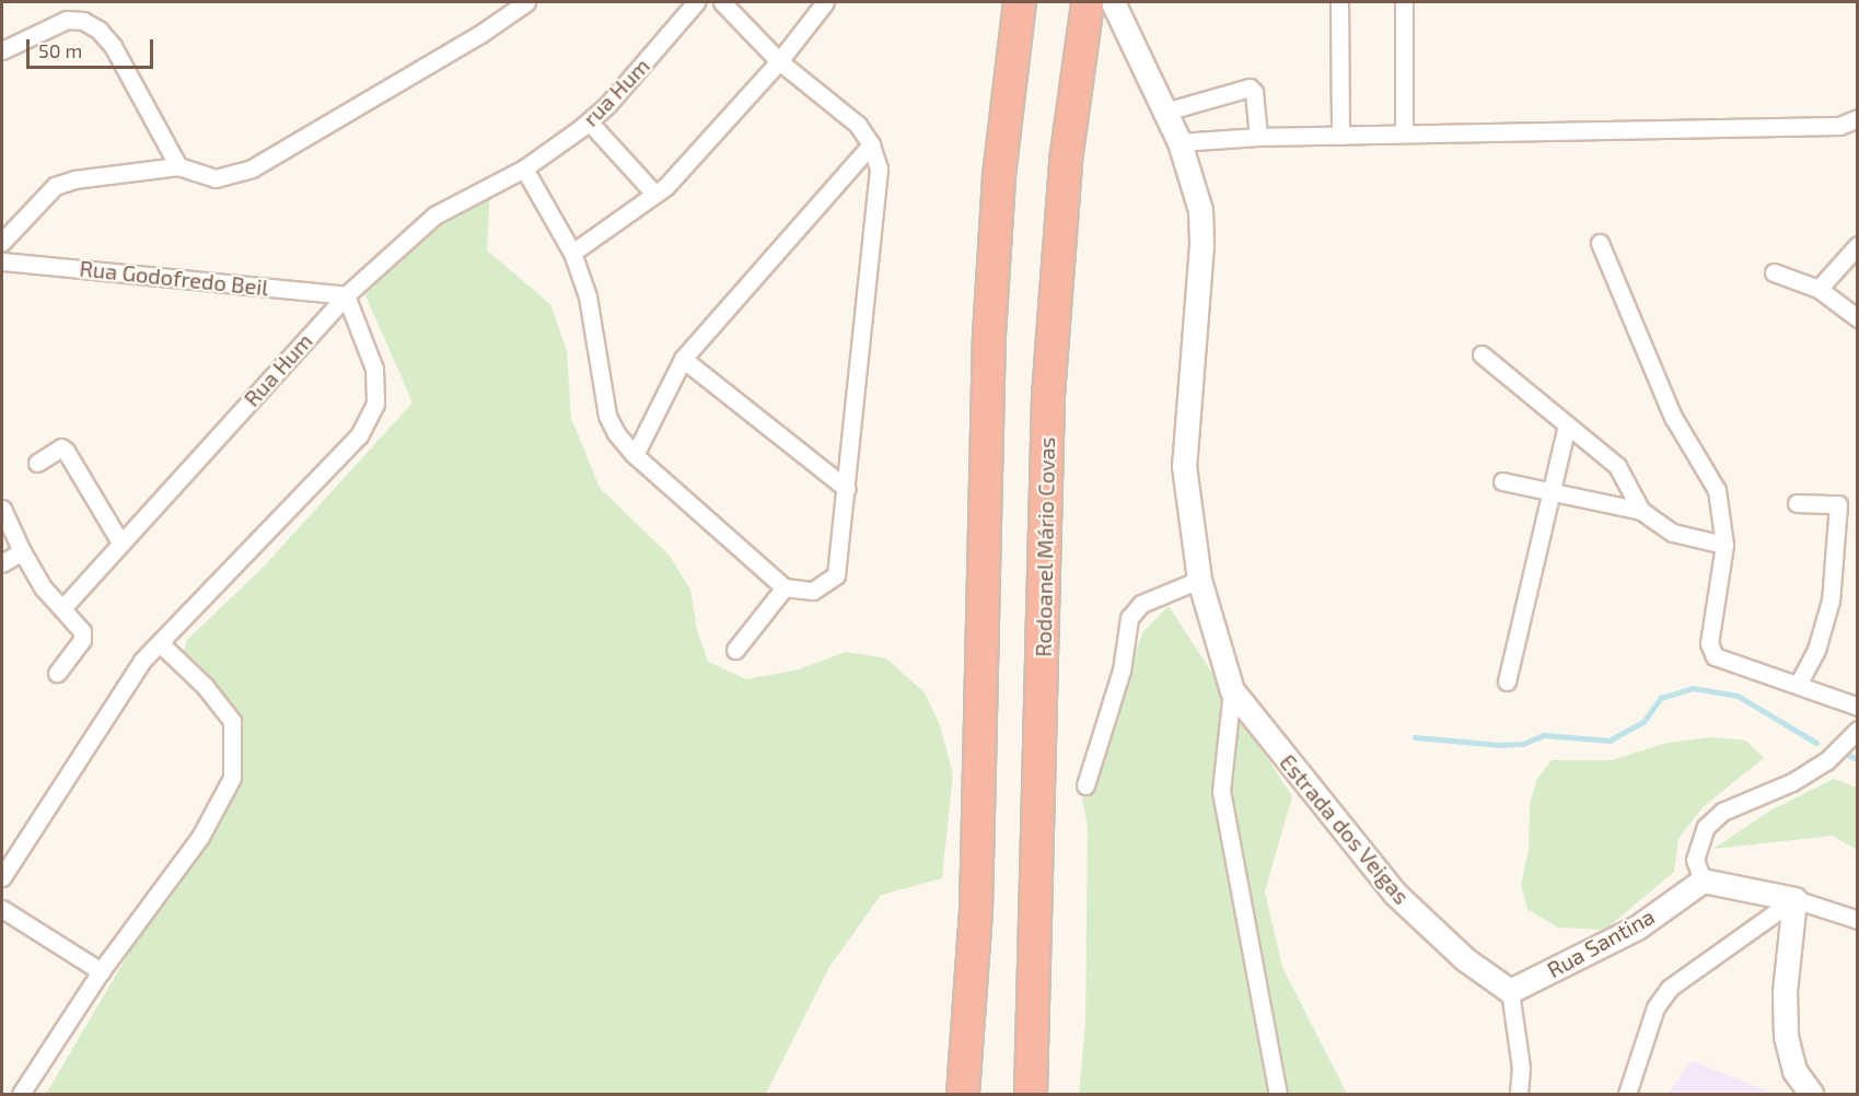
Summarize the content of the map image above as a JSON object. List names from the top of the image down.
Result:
{
  "streets": {
    "highway": ["Rodoanel Mário Covas"],
    "street": [
      "rua Hum",
      "Rua Godofredo Beil",
      "Rua Hum",
      "Estrada dos Veigas",
      "Rua Santina"
    ]
  },
  "crossings": [
    ["rua Hum", "Rua Hum"],
    ["Rua Godofredo Beil", "Rua Hum"],
    ["Estrada dos Veigas", "Rua Santina"]
  ],
  "scale_bar": "50 m"
}
